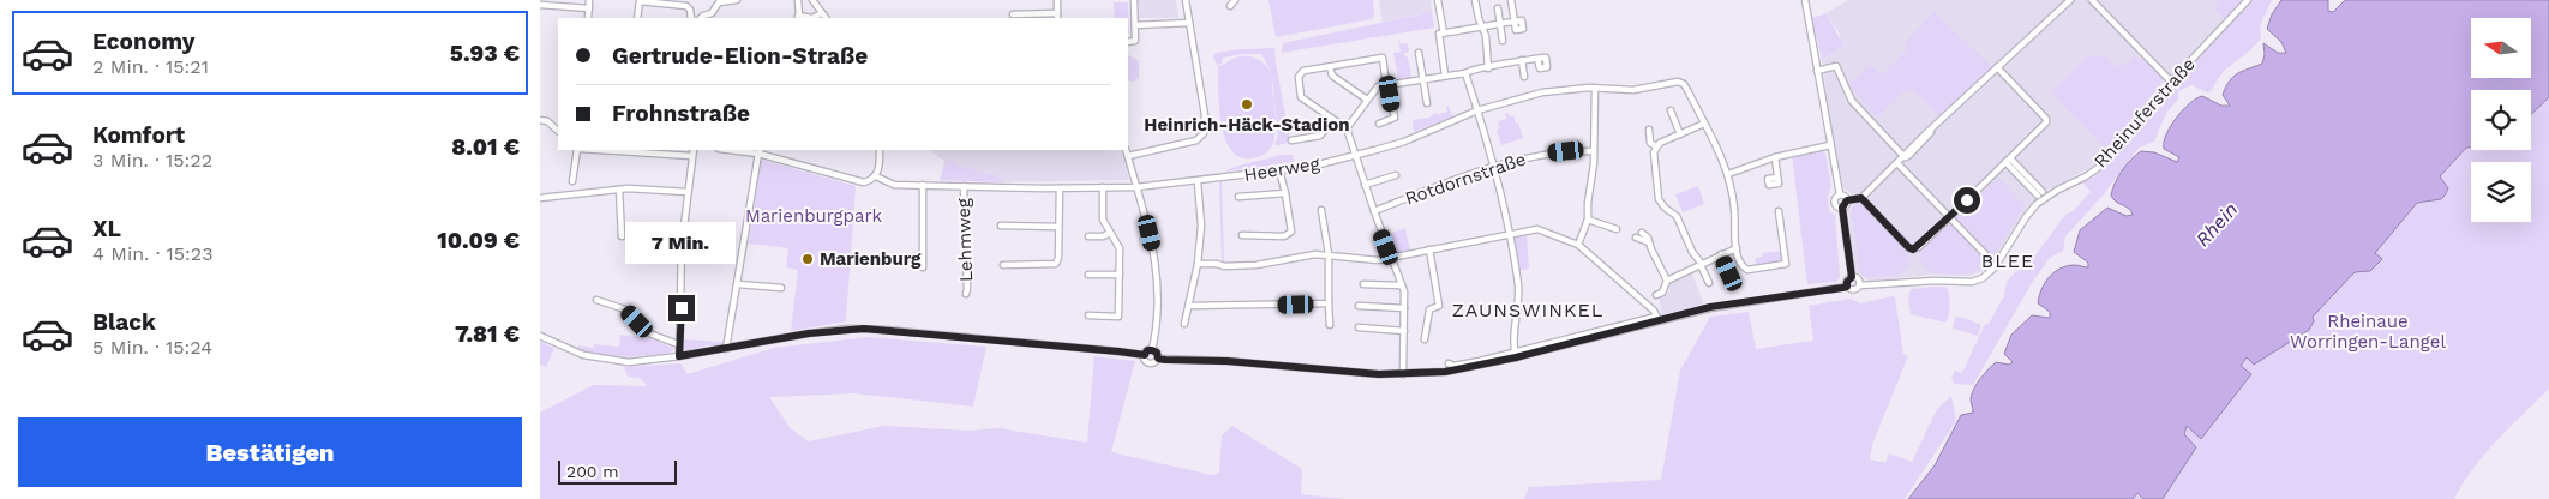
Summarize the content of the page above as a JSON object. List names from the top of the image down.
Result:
{
  "streets": {
    "street": [
      "Rheinuferstraße",
      "Heerweg",
      "Rotdornstraße",
      "Lehmweg"
    ]
  },
  "crossings": [
    ["Heerweg", "Lehmweg"]
  ],
  "districts": ["BLEE", "ZAUNSWINKEL"],
  "water": ["Rhein"],
  "parks": ["Marienburgpark", "Rheinaue Worringen-Langel"],
  "places": ["Heinrich-Häck-Stadion", "Marienburg"],
  "scale_bar": "200 m",
  "north": "left",
  "page": {
    "list": [
      {
        "name": "Economy",
        "note": "2 Min. · 15:21",
        "value": "5.93 €"
      },
      {
        "name": "Komfort",
        "note": "3 Min. · 15:22",
        "value": "8.01 €"
      },
      {
        "name": "XL",
        "note": "4 Min. · 15:23",
        "value": "10.09 €"
      },
      {
        "name": "Black",
        "note": "5 Min. · 15:24",
        "value": "7.81 €"
      }
    ],
    "banner": ["Gertrude-Elion-Straße", "Frohnstraße"],
    "bubble": "7 Min.",
    "buttons": "Bestätigen",
    "scale": "200 m"
  }
}
